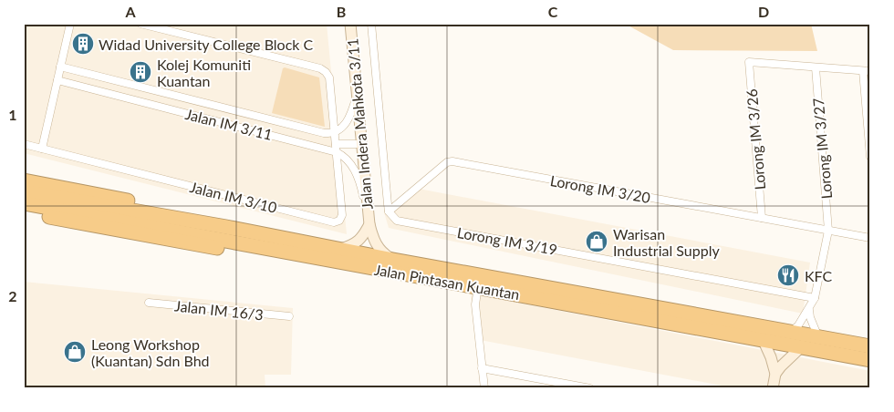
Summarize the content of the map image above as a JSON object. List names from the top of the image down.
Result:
{
  "streets": {
    "highway": ["Jalan Pintasan Kuantan"],
    "street": [
      "Jalan IM 3/11",
      "Jalan Indera Mahkota 3/11",
      "Lorong IM 3/26",
      "Lorong IM 3/27",
      "Lorong IM 3/20",
      "Jalan IM 3/10",
      "Lorong IM 3/19",
      "Jalan IM 16/3"
    ]
  },
  "crossings": [
    ["Jalan IM 3/11", "Jalan Indera Mahkota 3/11"],
    ["Jalan IM 3/11", "Jalan IM 3/10"],
    ["Jalan Indera Mahkota 3/11", "Jalan Pintasan Kuantan"],
    ["Lorong IM 3/26", "Lorong IM 3/27"],
    ["Lorong IM 3/26", "Lorong IM 3/20"],
    ["Lorong IM 3/27", "Lorong IM 3/20"],
    ["Lorong IM 3/27", "Lorong IM 3/19"],
    ["Lorong IM 3/27", "Jalan Pintasan Kuantan"],
    ["Lorong IM 3/20", "Lorong IM 3/19"]
  ],
  "places": {
    "building": ["Widad University College Block C", "Kolej Komuniti Kuantan"],
    "shop": ["Warisan Industrial Supply", "Leong Workshop (Kuantan) Sdn Bhd"],
    "restaurant": ["KFC"]
  },
  "grid": {
    "columns": [
      "A",
      "B",
      "C",
      "D"
    ],
    "rows": ["1", "2"]
  }
}
